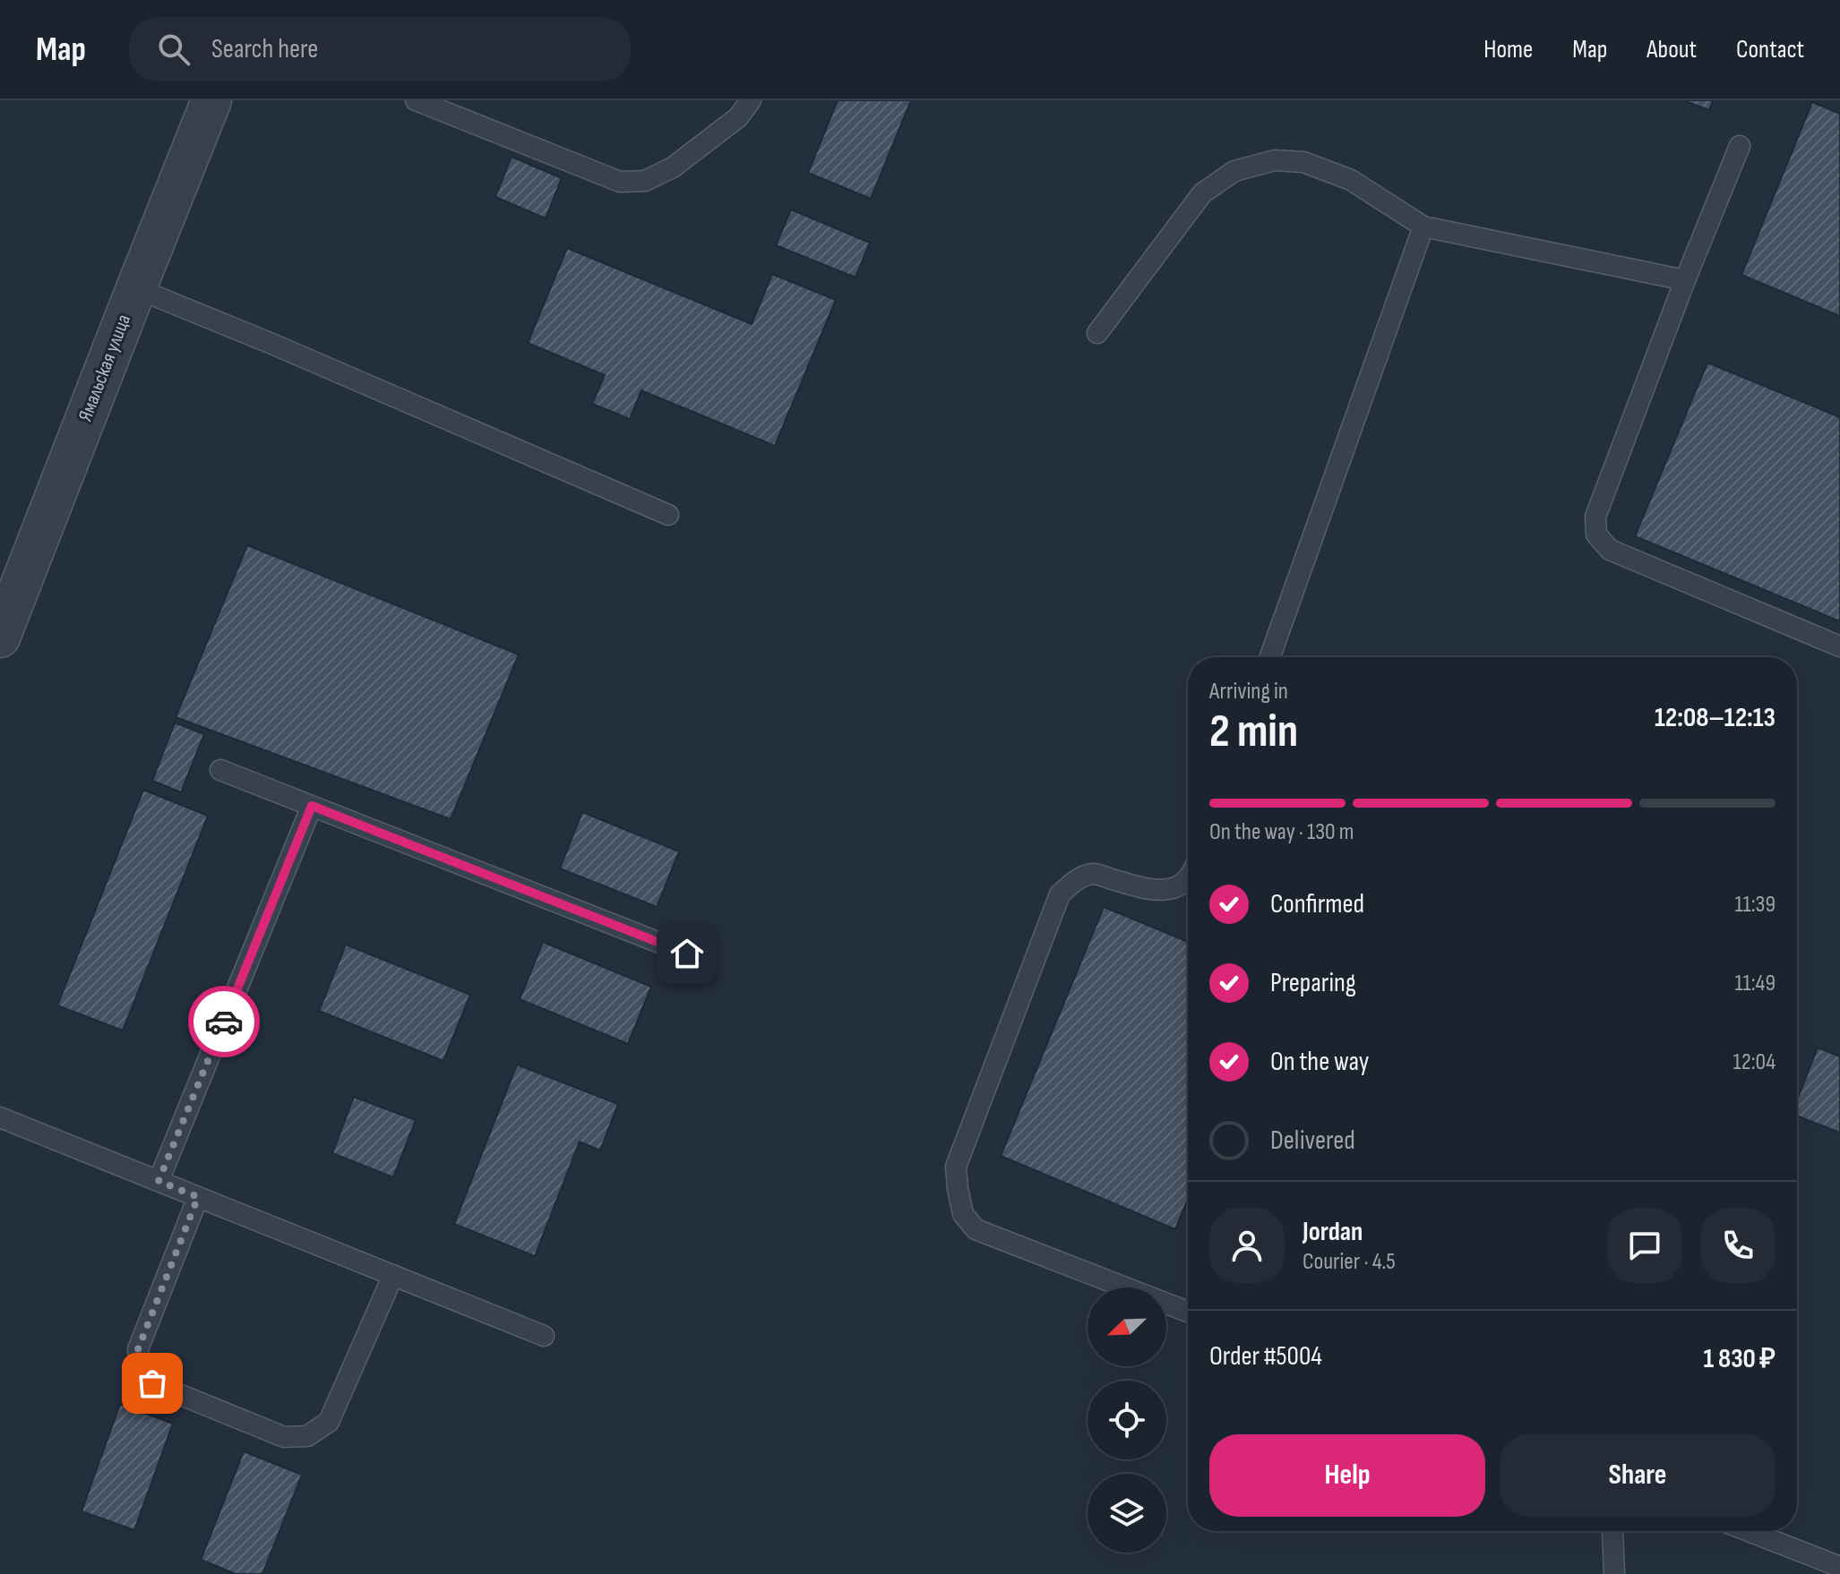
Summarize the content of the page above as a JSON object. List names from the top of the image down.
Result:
{
  "streets": {
    "street": ["Ямальская улица"]
  },
  "north": "bottom left",
  "page": {
    "header": "Map",
    "search": "Search here",
    "nav": [
      "Home",
      "Map",
      "About",
      "Contact"
    ],
    "heading": ["2 min", "Arriving in", "12:08–12:13"],
    "panel": [
      "Jordan",
      "Courier · 4.5",
      "Order #5004",
      "1 830 ₽"
    ],
    "bar": "On the way · 130 m",
    "list": [
      ["Confirmed", "11:39"],
      ["Preparing", "11:49"],
      ["On the way", "12:04"],
      "Delivered"
    ],
    "buttons": ["Help", "Share"]
  }
}
